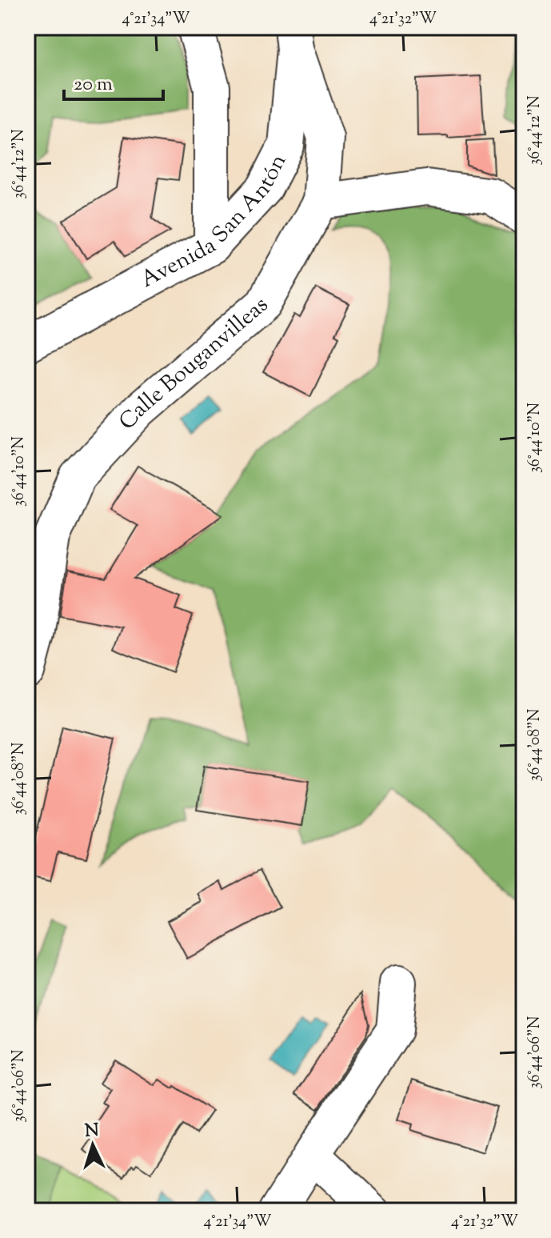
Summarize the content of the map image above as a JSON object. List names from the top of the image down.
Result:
{
  "streets": {
    "street": ["Avenida San Antón", "Calle Bouganvilleas"]
  },
  "crossings": [
    ["Avenida San Antón", "Calle Bouganvilleas"]
  ],
  "scale_bar": "20 m",
  "north": "top",
  "coordinates": [
    "4°21'34\"W",
    "4°21'32\"W",
    "36°44'12\"N",
    "36°44'10\"N",
    "36°44'08\"N",
    "36°44'06\"N"
  ]
}
